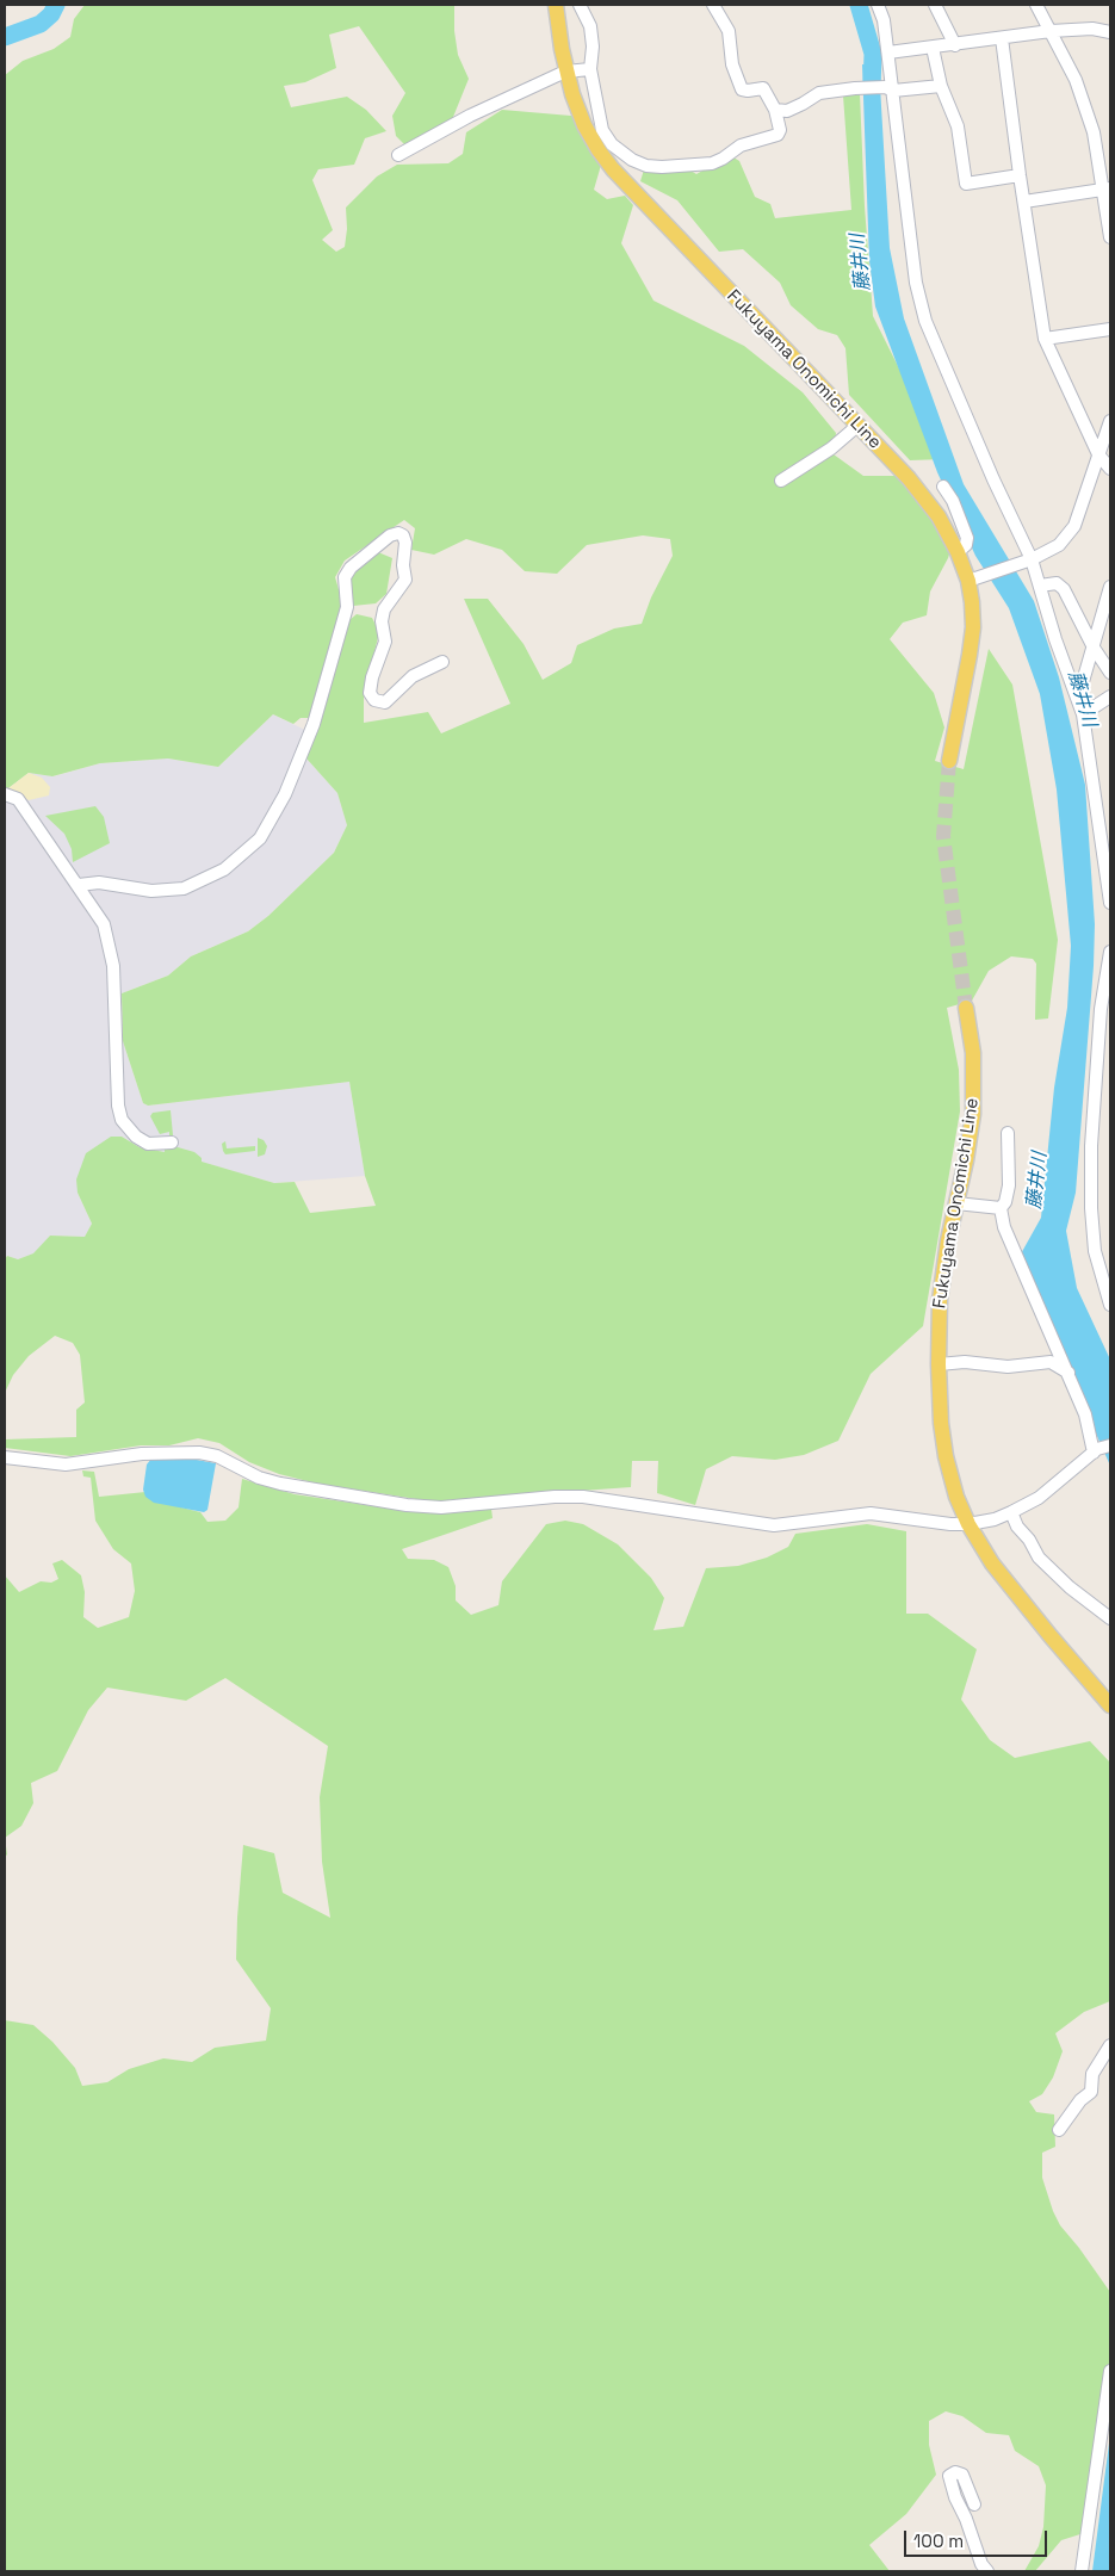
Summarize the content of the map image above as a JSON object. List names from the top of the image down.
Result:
{
  "streets": {
    "main road": ["Fukuyama Onomichi Line"]
  },
  "water": ["藤井川"],
  "scale_bar": "100 m"
}
